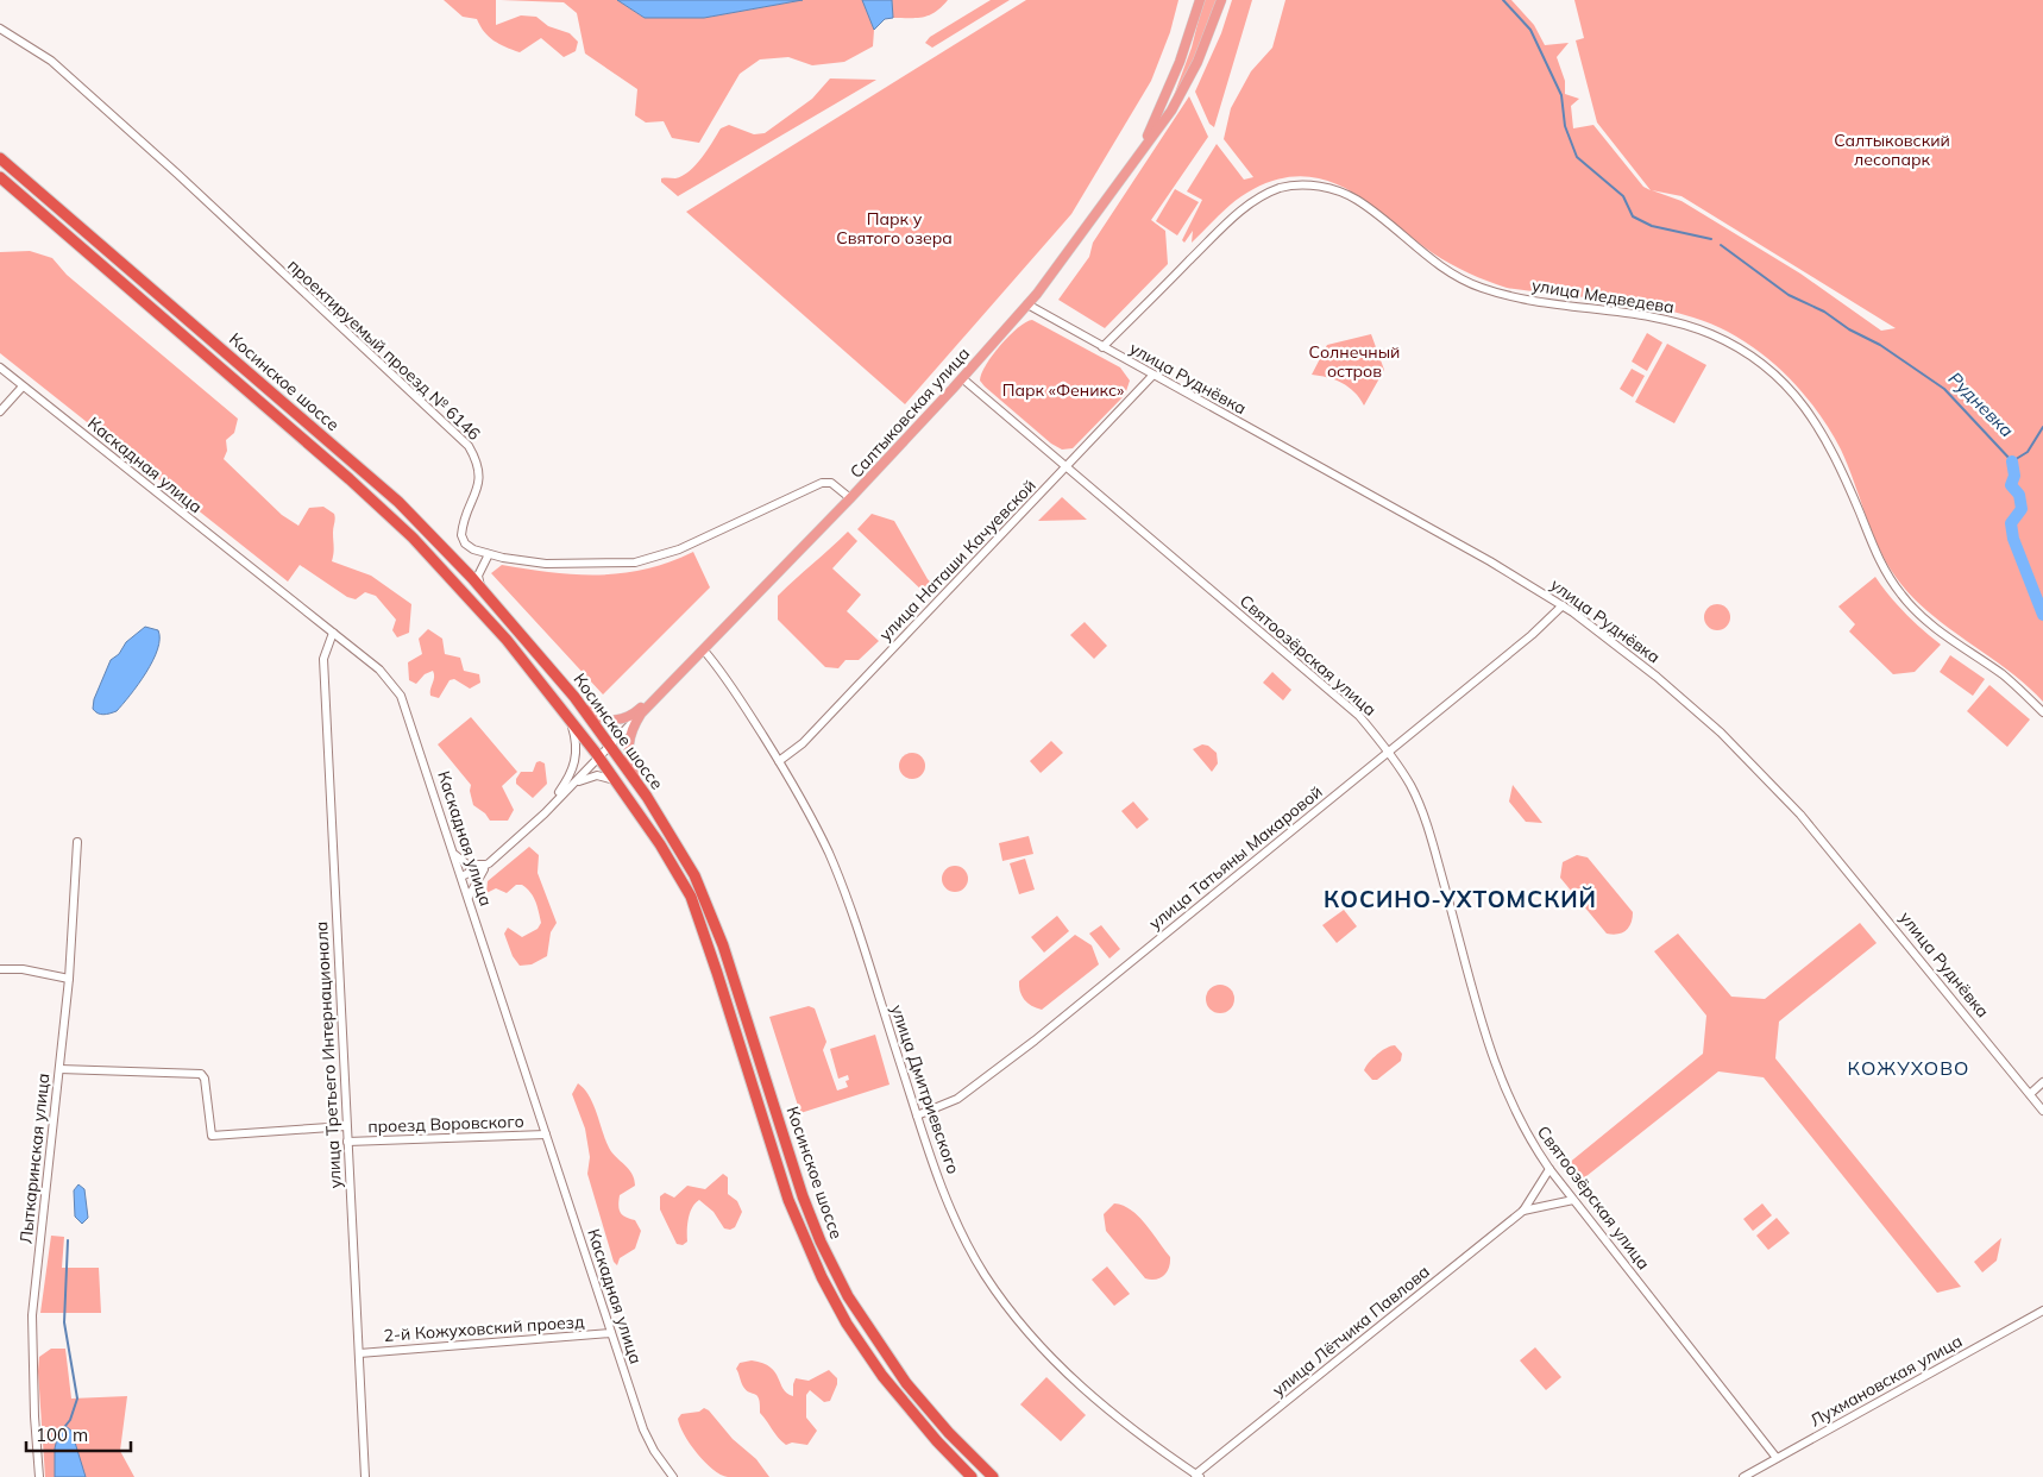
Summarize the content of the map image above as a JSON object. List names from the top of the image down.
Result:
{
  "streets": {
    "highway": ["Косинское шоссе"],
    "main road": ["Салтыковская улица"],
    "street": [
      "улица Медведева",
      "проектируемый проезд № 6146",
      "улица Руднёвка",
      "Каскадная улица",
      "улица Наташи Качуевской",
      "Святоозёрская улица",
      "улица Татьяны Макаровой",
      "улица Третьего Интернационала",
      "улица Дмитриевского",
      "проезд Воровского",
      "Лыткаринская улица",
      "2-й Кожуховский проезд",
      "улица Лётчика Павлова",
      "Лухмановская улица"
    ]
  },
  "crossings": [
    ["улица Медведева", "улица Руднёвка"],
    ["проектируемый проезд № 6146", "Салтыковская улица"],
    ["улица Руднёвка", "Салтыковская улица"],
    ["улица Руднёвка", "улица Наташи Качуевской"],
    ["улица Руднёвка", "улица Татьяны Макаровой"],
    ["Косинское шоссе", "Салтыковская улица"],
    ["Салтыковская улица", "Каскадная улица"],
    ["Салтыковская улица", "Святоозёрская улица"],
    ["Салтыковская улица", "улица Дмитриевского"],
    ["Каскадная улица", "улица Третьего Интернационала"],
    ["Каскадная улица", "проезд Воровского"],
    ["Каскадная улица", "2-й Кожуховский проезд"],
    ["улица Наташи Качуевской", "Святоозёрская улица"],
    ["улица Наташи Качуевской", "улица Дмитриевского"],
    ["Святоозёрская улица", "улица Татьяны Макаровой"],
    ["Святоозёрская улица", "улица Лётчика Павлова"],
    ["Святоозёрская улица", "Лухмановская улица"],
    ["улица Татьяны Макаровой", "улица Дмитриевского"],
    ["улица Третьего Интернационала", "проезд Воровского"],
    ["улица Третьего Интернационала", "2-й Кожуховский проезд"],
    ["улица Дмитриевского", "улица Лётчика Павлова"]
  ],
  "districts": ["КОСИНО-УХТОМСКИЙ", "КОЖУХОВО"],
  "water": ["Рудневка"],
  "parks": [
    "Салтыковский лесопарк",
    "Парк у Святого озера",
    "Солнечный остров",
    "Парк «Феникс»"
  ],
  "scale_bar": "100 m"
}
